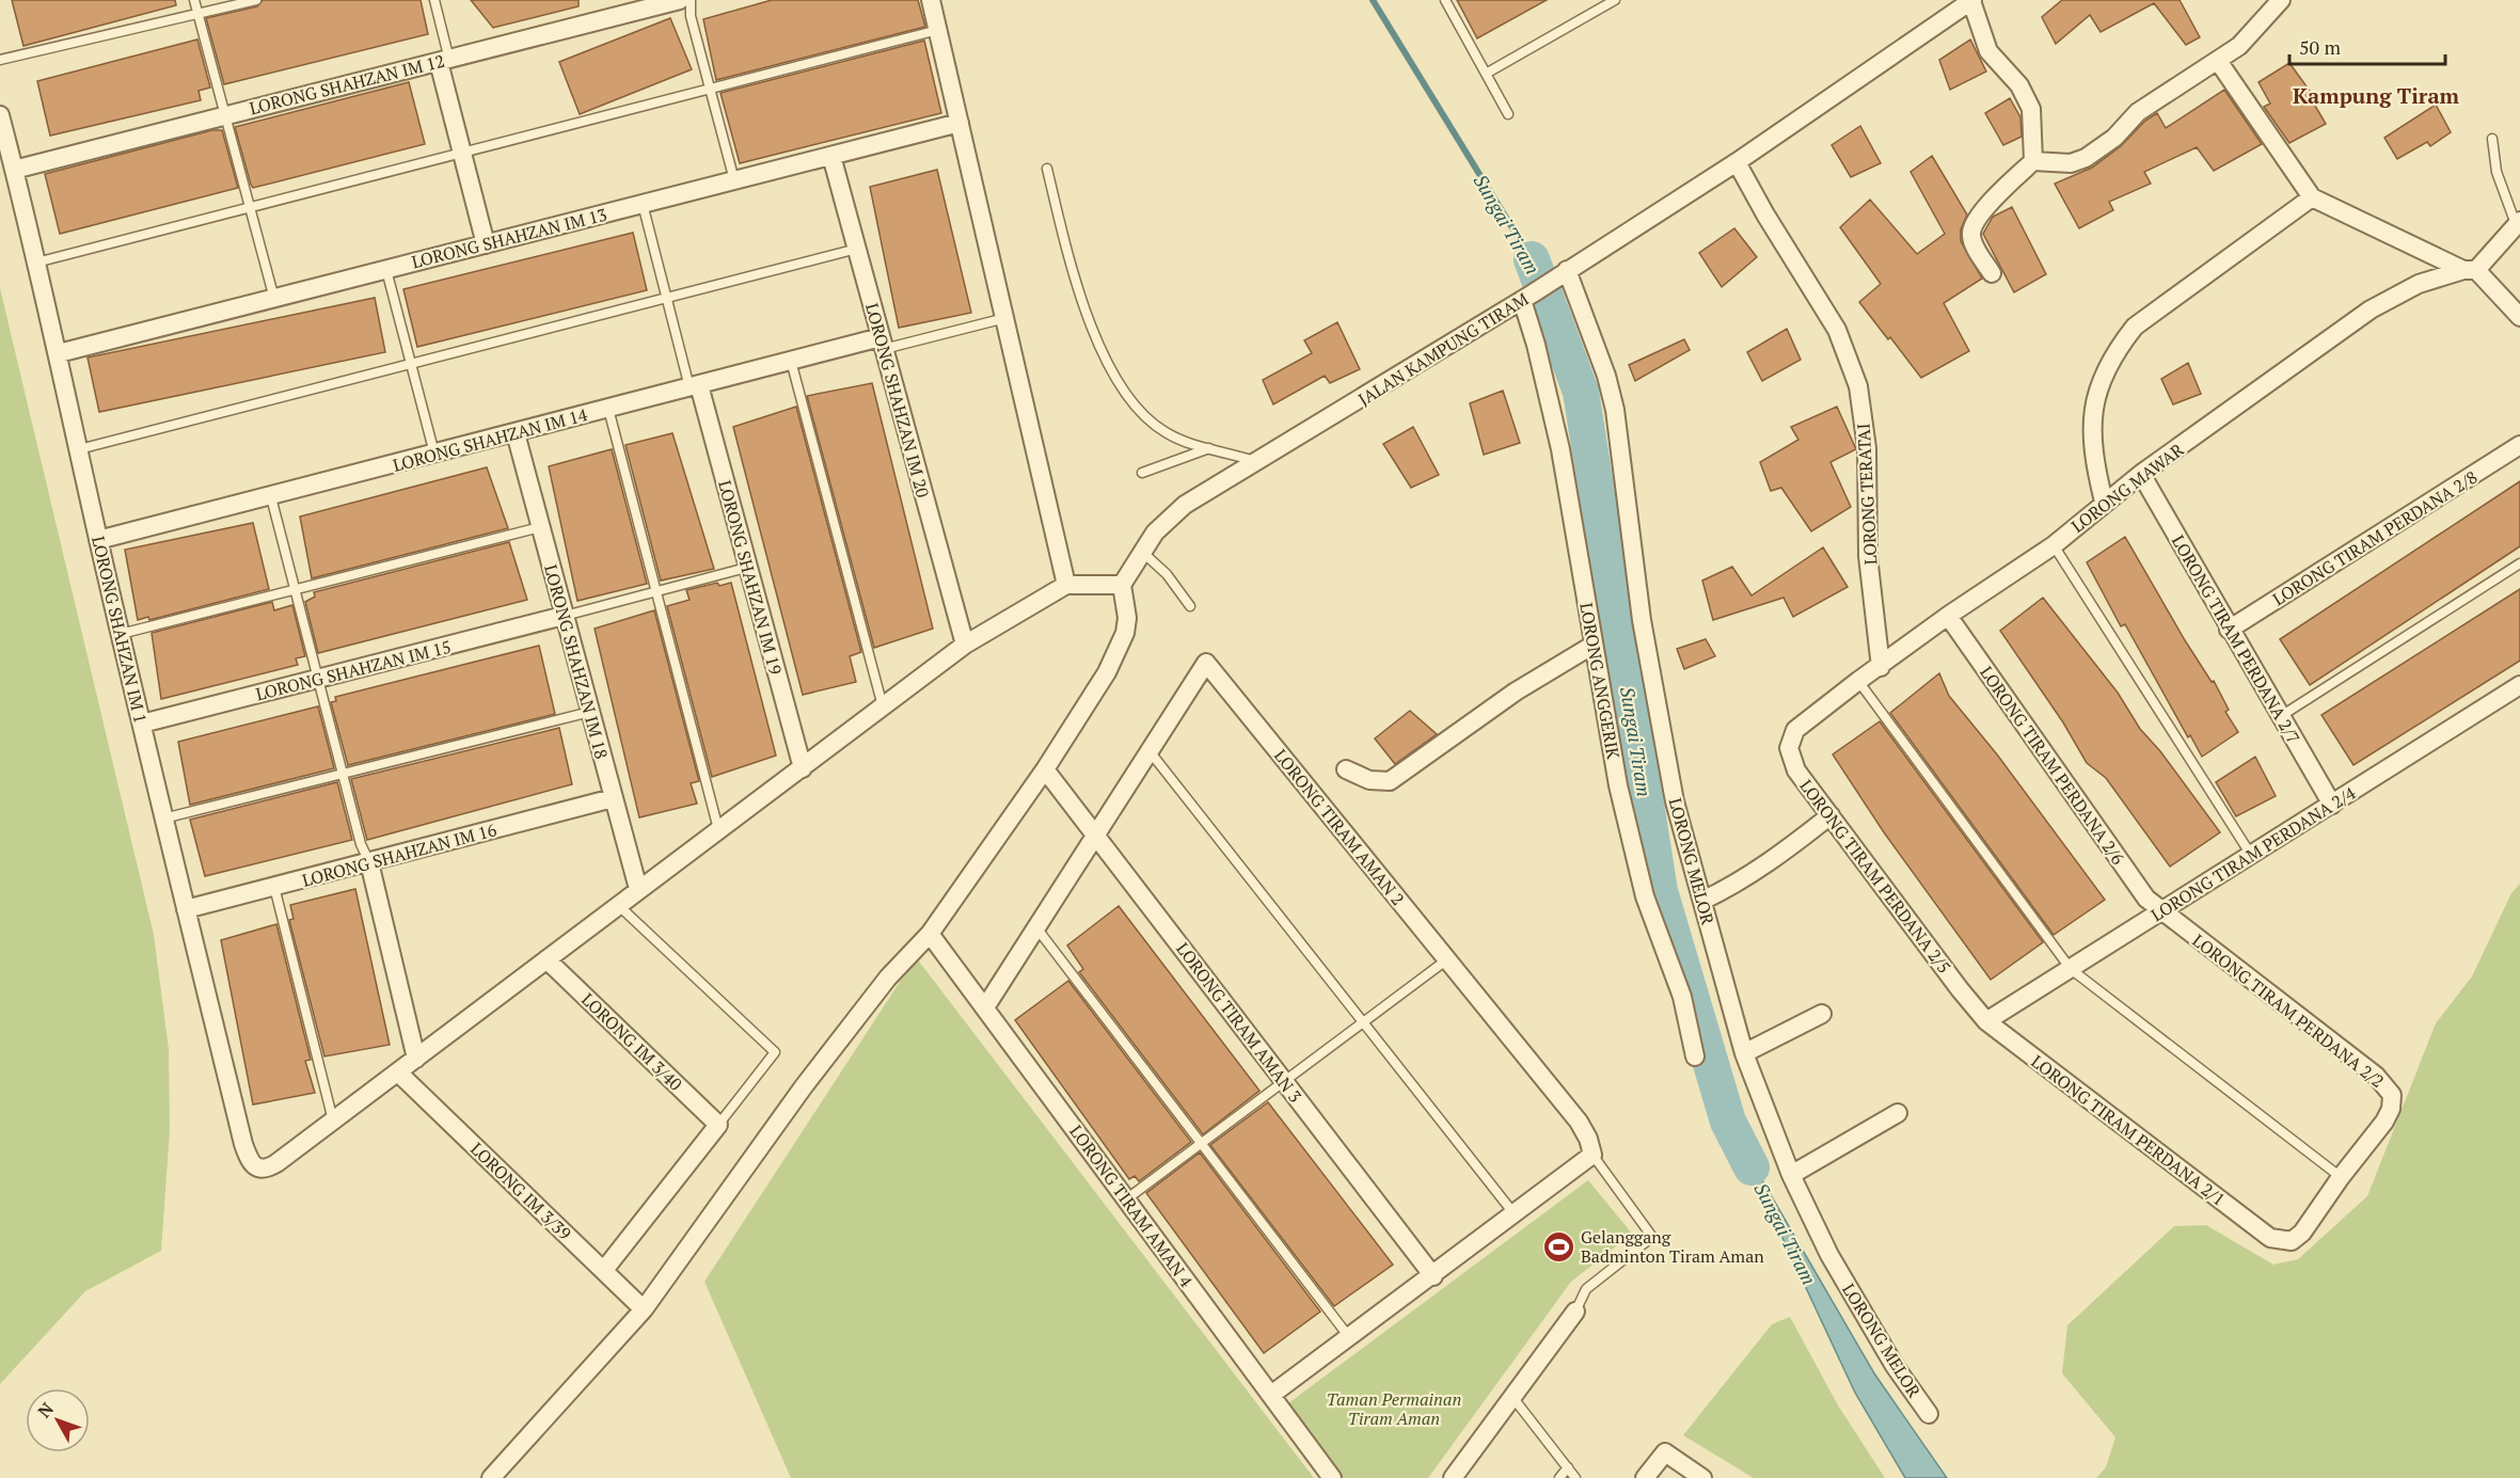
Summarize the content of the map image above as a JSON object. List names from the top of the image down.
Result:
{
  "streets": {
    "street": [
      "LORONG SHAHZAN IM 12",
      "LORONG SHAHZAN IM 13",
      "JALAN KAMPUNG TIRAM",
      "LORONG SHAHZAN IM 20",
      "LORONG SHAHZAN IM 14",
      "LORONG MAWAR",
      "LORONG TERATAI",
      "LORONG TIRAM PERDANA 2/8",
      "LORONG SHAHZAN IM 19",
      "LORONG SHAHZAN IM 1",
      "LORONG TIRAM PERDANA 2/7",
      "LORONG SHAHZAN IM 18",
      "LORONG SHAHZAN IM 15",
      "LORONG ANGGERIK",
      "LORONG TIRAM PERDANA 2/6",
      "LORONG TIRAM AMAN 2",
      "LORONG TIRAM PERDANA 2/4",
      "LORONG SHAHZAN IM 16",
      "LORONG MELOR",
      "LORONG TIRAM PERDANA 2/5",
      "LORONG TIRAM PERDANA 2/2",
      "LORONG TIRAM AMAN 3",
      "LORONG IM 3/40",
      "LORONG TIRAM PERDANA 2/1",
      "LORONG IM 3/39",
      "LORONG TIRAM AMAN 4"
    ]
  },
  "crossings": [
    ["LORONG SHAHZAN IM 12", "LORONG SHAHZAN IM 1"],
    ["LORONG SHAHZAN IM 13", "LORONG SHAHZAN IM 20"],
    ["LORONG SHAHZAN IM 13", "LORONG SHAHZAN IM 1"],
    ["JALAN KAMPUNG TIRAM", "LORONG TERATAI"],
    ["JALAN KAMPUNG TIRAM", "LORONG ANGGERIK"],
    ["JALAN KAMPUNG TIRAM", "LORONG MELOR"],
    ["LORONG SHAHZAN IM 20", "LORONG SHAHZAN IM 14"],
    ["LORONG SHAHZAN IM 14", "LORONG SHAHZAN IM 19"],
    ["LORONG SHAHZAN IM 14", "LORONG SHAHZAN IM 1"],
    ["LORONG SHAHZAN IM 14", "LORONG SHAHZAN IM 18"],
    ["LORONG MAWAR", "LORONG TERATAI"],
    ["LORONG MAWAR", "LORONG TIRAM PERDANA 2/7"],
    ["LORONG MAWAR", "LORONG TIRAM PERDANA 2/6"],
    ["LORONG MAWAR", "LORONG TIRAM PERDANA 2/5"],
    ["LORONG TIRAM PERDANA 2/8", "LORONG TIRAM PERDANA 2/7"],
    ["LORONG SHAHZAN IM 1", "LORONG SHAHZAN IM 15"],
    ["LORONG SHAHZAN IM 1", "LORONG SHAHZAN IM 16"],
    ["LORONG TIRAM PERDANA 2/7", "LORONG TIRAM PERDANA 2/4"],
    ["LORONG SHAHZAN IM 18", "LORONG SHAHZAN IM 15"],
    ["LORONG SHAHZAN IM 18", "LORONG SHAHZAN IM 16"],
    ["LORONG TIRAM PERDANA 2/6", "LORONG TIRAM PERDANA 2/4"],
    ["LORONG TIRAM PERDANA 2/6", "LORONG TIRAM PERDANA 2/2"],
    ["LORONG TIRAM AMAN 2", "LORONG TIRAM AMAN 3"],
    ["LORONG TIRAM AMAN 2", "LORONG TIRAM AMAN 4"],
    ["LORONG TIRAM PERDANA 2/4", "LORONG TIRAM PERDANA 2/5"],
    ["LORONG TIRAM PERDANA 2/4", "LORONG TIRAM PERDANA 2/2"],
    ["LORONG TIRAM PERDANA 2/4", "LORONG TIRAM PERDANA 2/1"],
    ["LORONG TIRAM PERDANA 2/5", "LORONG TIRAM PERDANA 2/1"],
    ["LORONG TIRAM PERDANA 2/2", "LORONG TIRAM PERDANA 2/1"]
  ],
  "districts": ["Kampung Tiram"],
  "water": ["Sungai Tiram"],
  "parks": ["Taman Permainan Tiram Aman"],
  "places": {
    "sports": ["Gelanggang Badminton Tiram Aman"]
  },
  "scale_bar": "50 m",
  "north": "top left"
}
